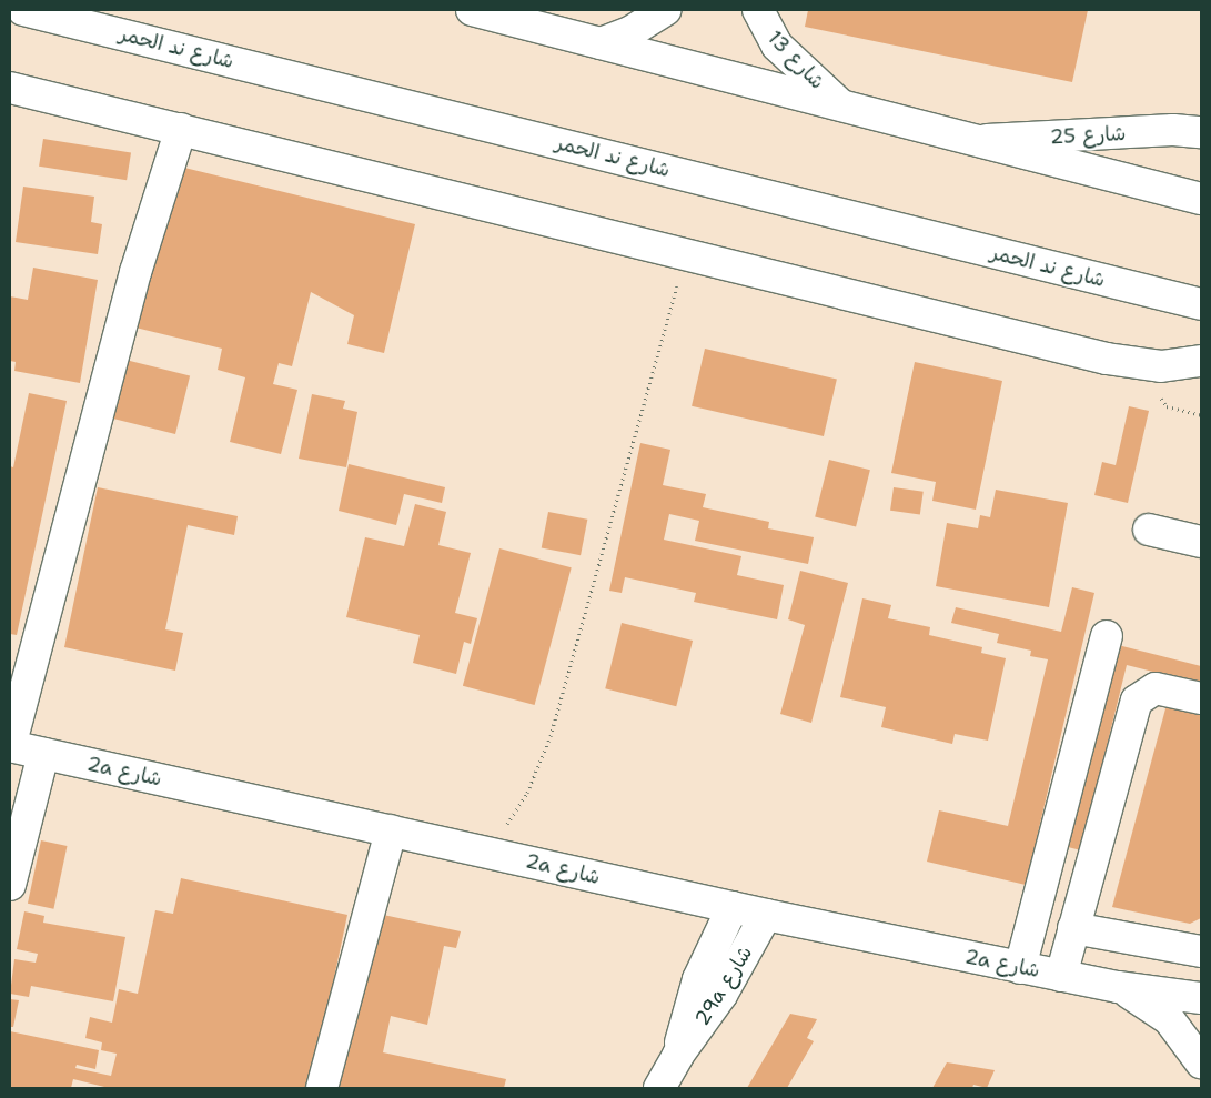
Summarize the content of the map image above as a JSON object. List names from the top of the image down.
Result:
{
  "streets": {
    "street": [
      "شارع ند الحمر",
      "شارع 13",
      "شارع 25",
      "2a شارع",
      "29a شارع"
    ]
  },
  "crossings": [
    ["2a شارع", "29a شارع"]
  ]
}
